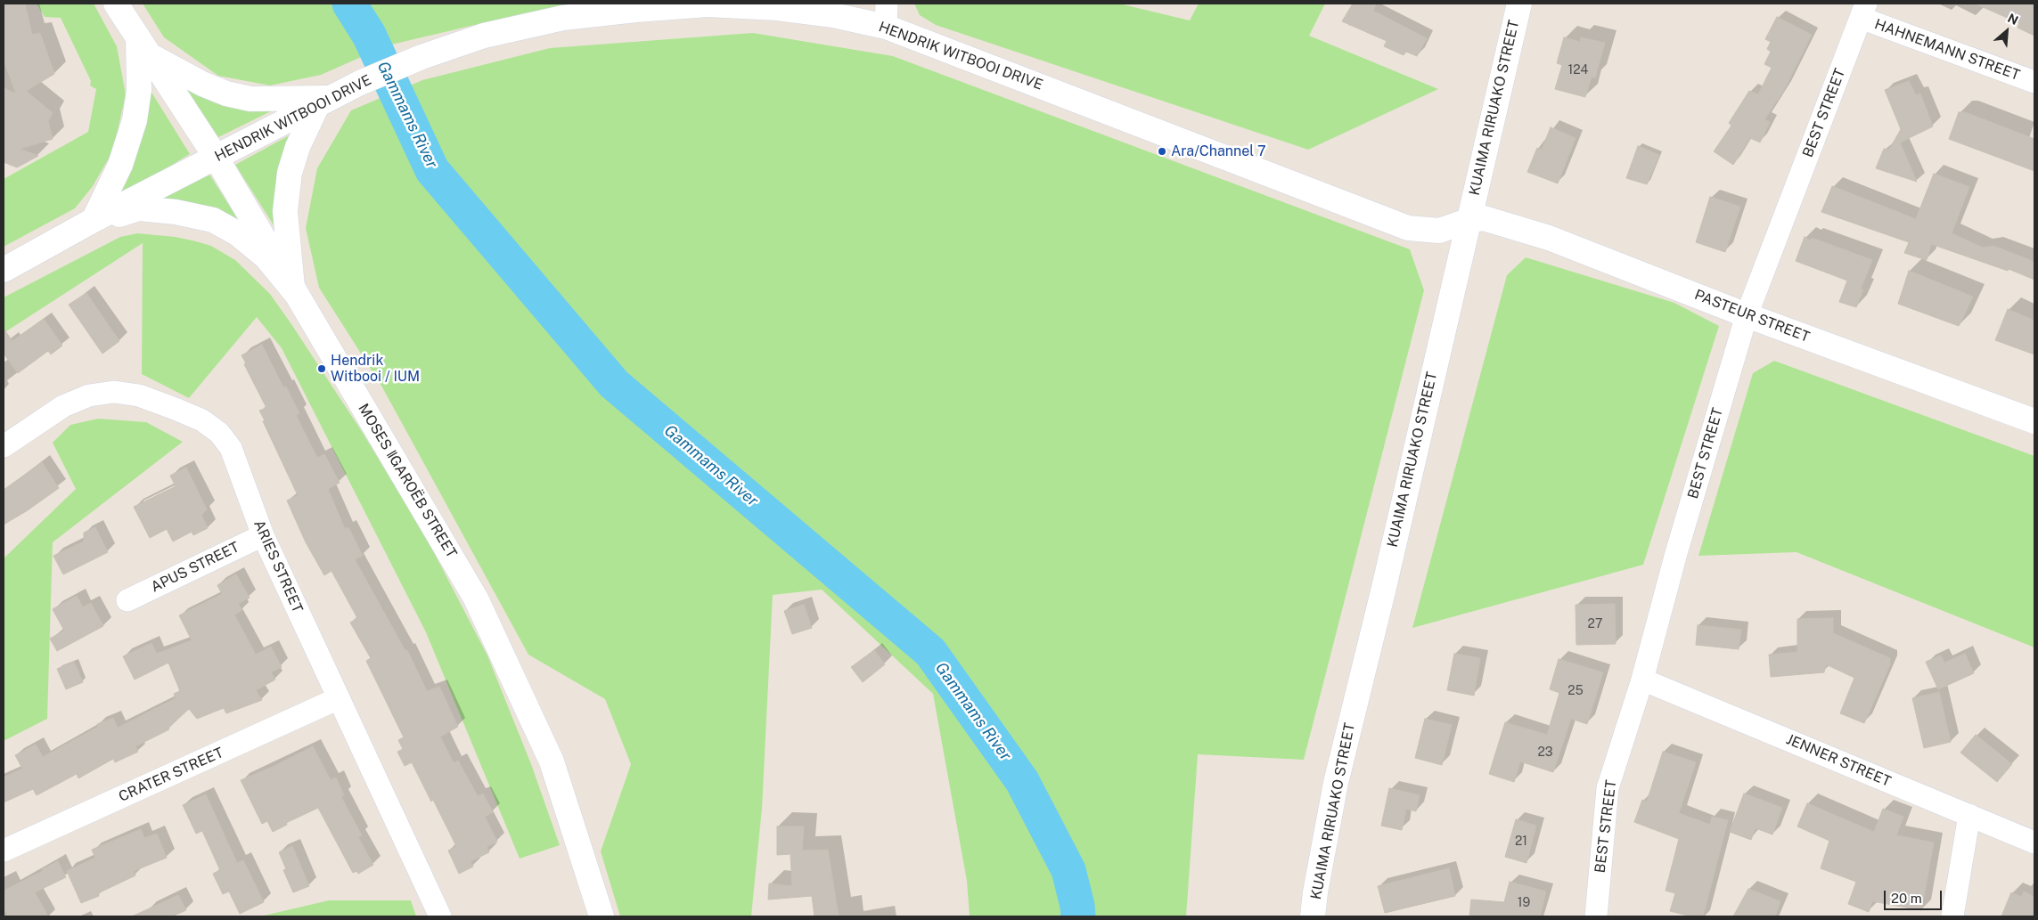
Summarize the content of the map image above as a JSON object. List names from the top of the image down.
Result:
{
  "streets": {
    "main road": [
      "HENDRIK WITBOOI DRIVE",
      "KUAIMA RIRUAKO STREET",
      "PASTEUR STREET",
      "MOSES ǁGAROËB STREET"
    ],
    "street": [
      "HAHNEMANN STREET",
      "BEST STREET",
      "ARIES STREET",
      "APUS STREET",
      "JENNER STREET",
      "CRATER STREET"
    ]
  },
  "crossings": [
    ["HAHNEMANN STREET", "BEST STREET"],
    ["HENDRIK WITBOOI DRIVE", "KUAIMA RIRUAKO STREET"],
    ["HENDRIK WITBOOI DRIVE", "PASTEUR STREET"],
    ["HENDRIK WITBOOI DRIVE", "MOSES ǁGAROËB STREET"],
    ["KUAIMA RIRUAKO STREET", "PASTEUR STREET"],
    ["BEST STREET", "PASTEUR STREET"],
    ["BEST STREET", "JENNER STREET"],
    ["ARIES STREET", "APUS STREET"],
    ["ARIES STREET", "CRATER STREET"]
  ],
  "water": ["Gammams River"],
  "places": ["Ara/Channel 7", "Hendrik Witbooi / IUM"],
  "house_numbers": [
    "124",
    "27",
    "25",
    "23",
    "21",
    "19"
  ],
  "scale_bar": "20 m",
  "north": "top right"
}
